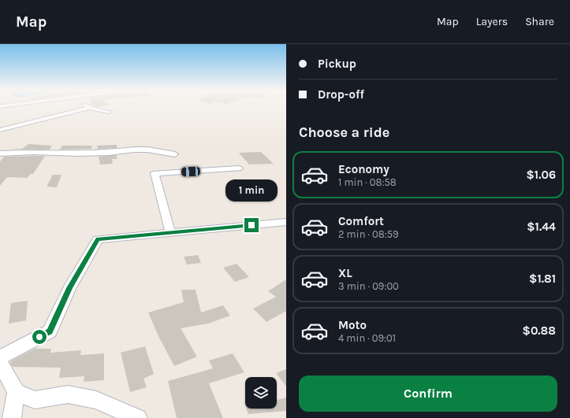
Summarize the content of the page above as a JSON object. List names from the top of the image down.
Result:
{
  "page": {
    "header": "Map",
    "nav": ["Map", "Layers", "Share"],
    "banner": ["Pickup", "Drop-off"],
    "heading": "Choose a ride",
    "list": [
      {
        "name": "Economy",
        "note": "1 min · 08:58",
        "value": "$1.06"
      },
      {
        "name": "Comfort",
        "note": "2 min · 08:59",
        "value": "$1.44"
      },
      {
        "name": "XL",
        "note": "3 min · 09:00",
        "value": "$1.81"
      },
      {
        "name": "Moto",
        "note": "4 min · 09:01",
        "value": "$0.88"
      }
    ],
    "bubble": "1 min",
    "buttons": "Confirm"
  }
}
